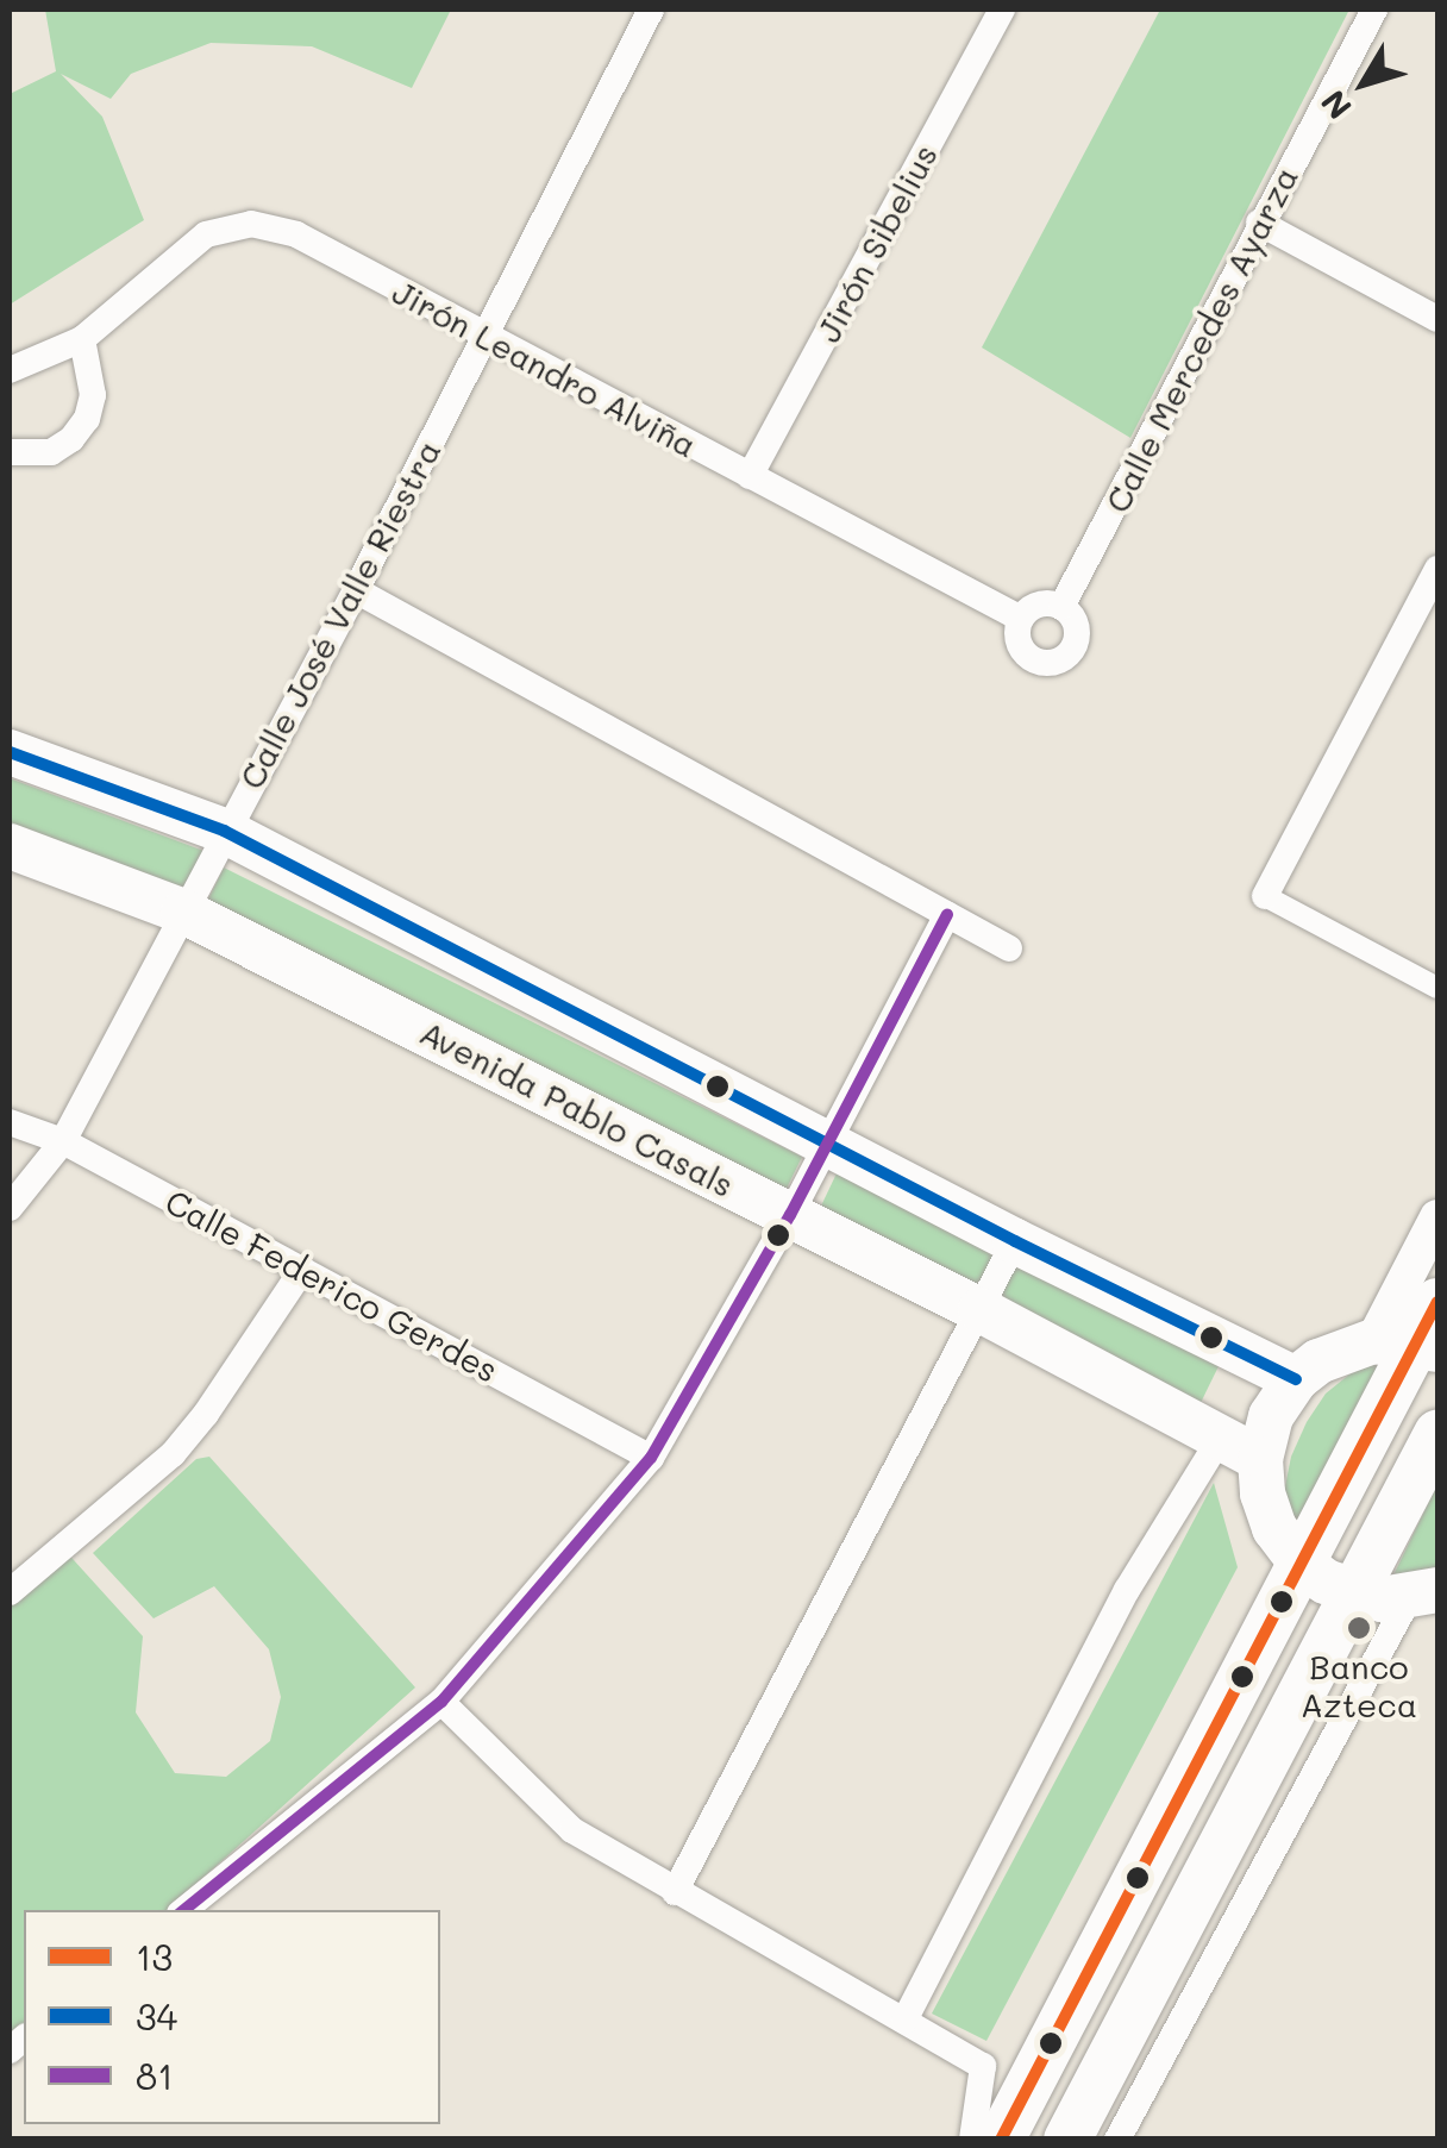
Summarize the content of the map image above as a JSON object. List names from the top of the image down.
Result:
{
  "streets": {
    "main road": ["Avenida Pablo Casals"],
    "street": [
      "Jirón Sibelius",
      "Calle Mercedes Ayarza",
      "Jirón Leandro Alviña",
      "Calle José Valle Riestra",
      "Calle Federico Gerdes"
    ]
  },
  "crossings": [
    ["Jirón Sibelius", "Jirón Leandro Alviña"],
    ["Calle Mercedes Ayarza", "Jirón Leandro Alviña"],
    ["Jirón Leandro Alviña", "Calle José Valle Riestra"],
    ["Calle José Valle Riestra", "Avenida Pablo Casals"],
    ["Calle José Valle Riestra", "Calle Federico Gerdes"]
  ],
  "places": ["Banco Azteca"],
  "lines": ["transit line 34", "transit line 81", "transit line 13"],
  "legend": ["13", "34", "81"],
  "north": "bottom left"
}
